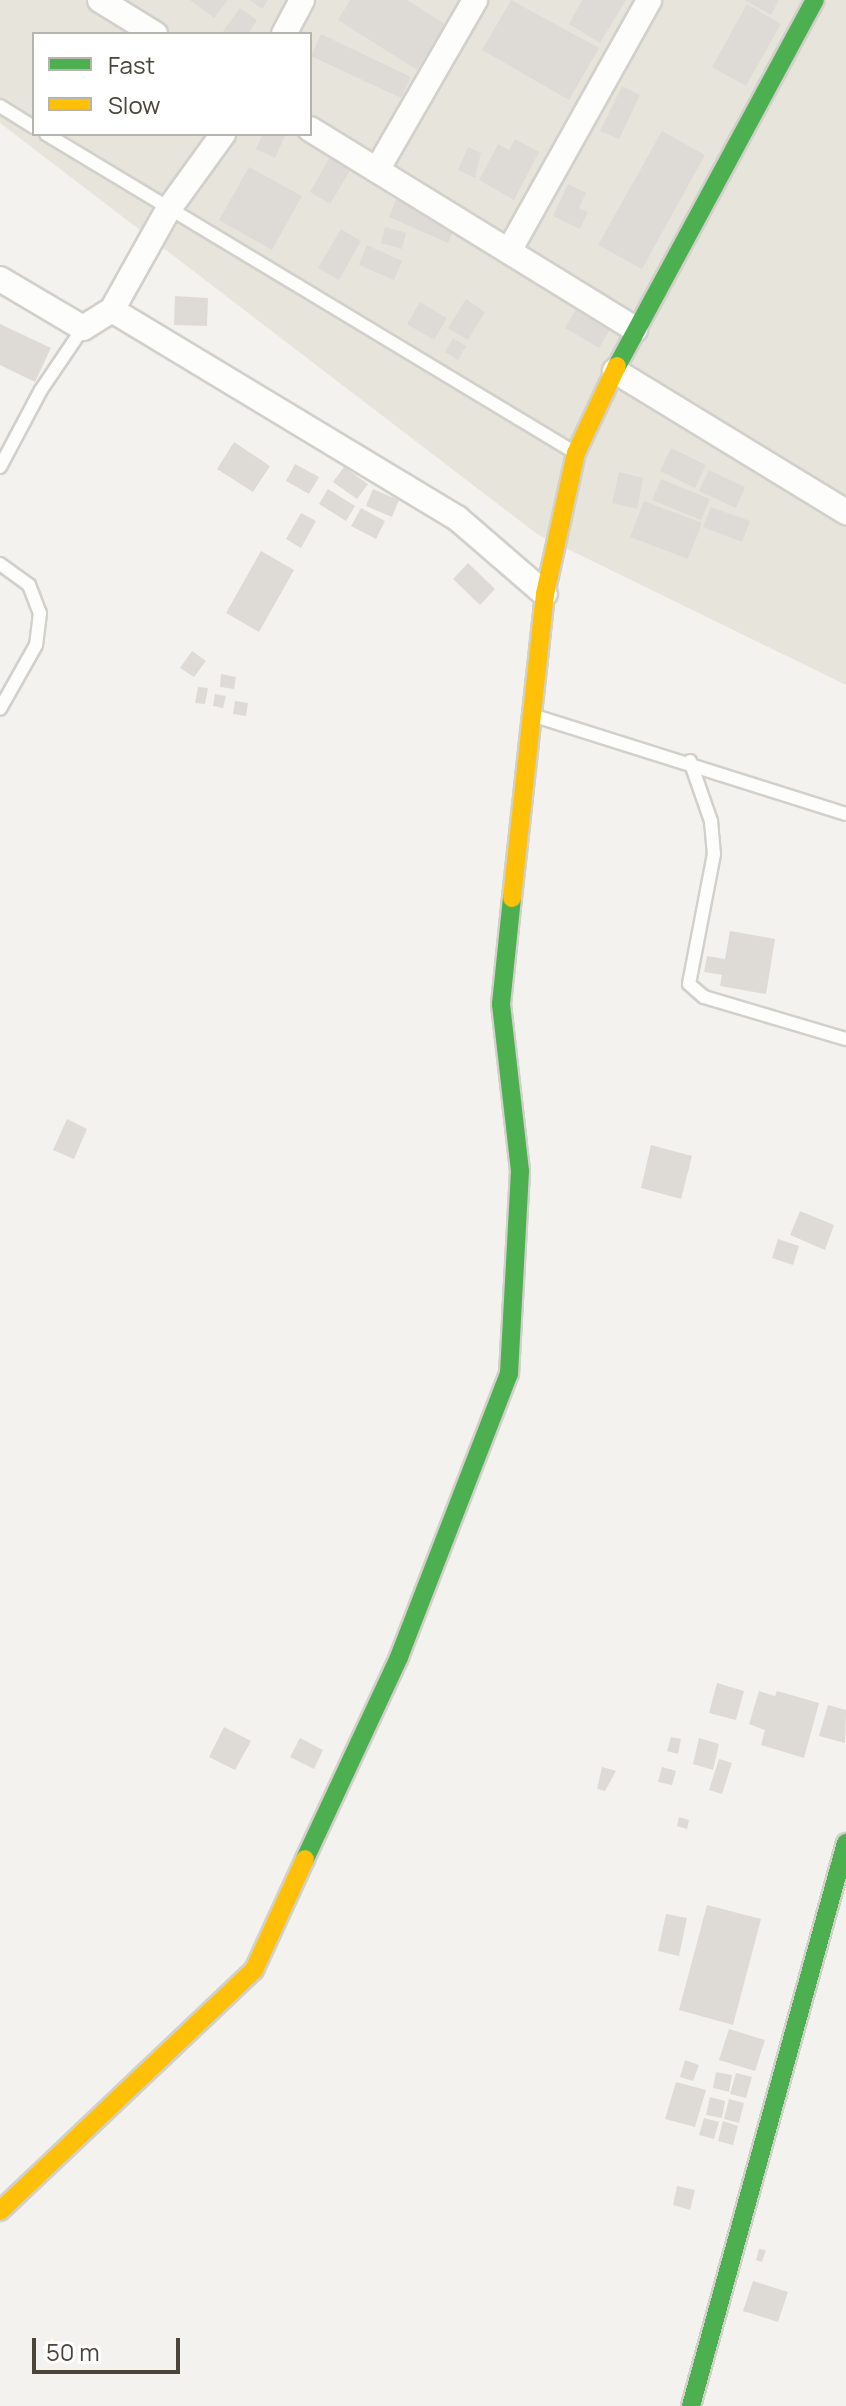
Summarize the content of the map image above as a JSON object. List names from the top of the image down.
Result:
{
  "legend": ["Fast", "Slow"],
  "scale_bar": "50 m"
}
